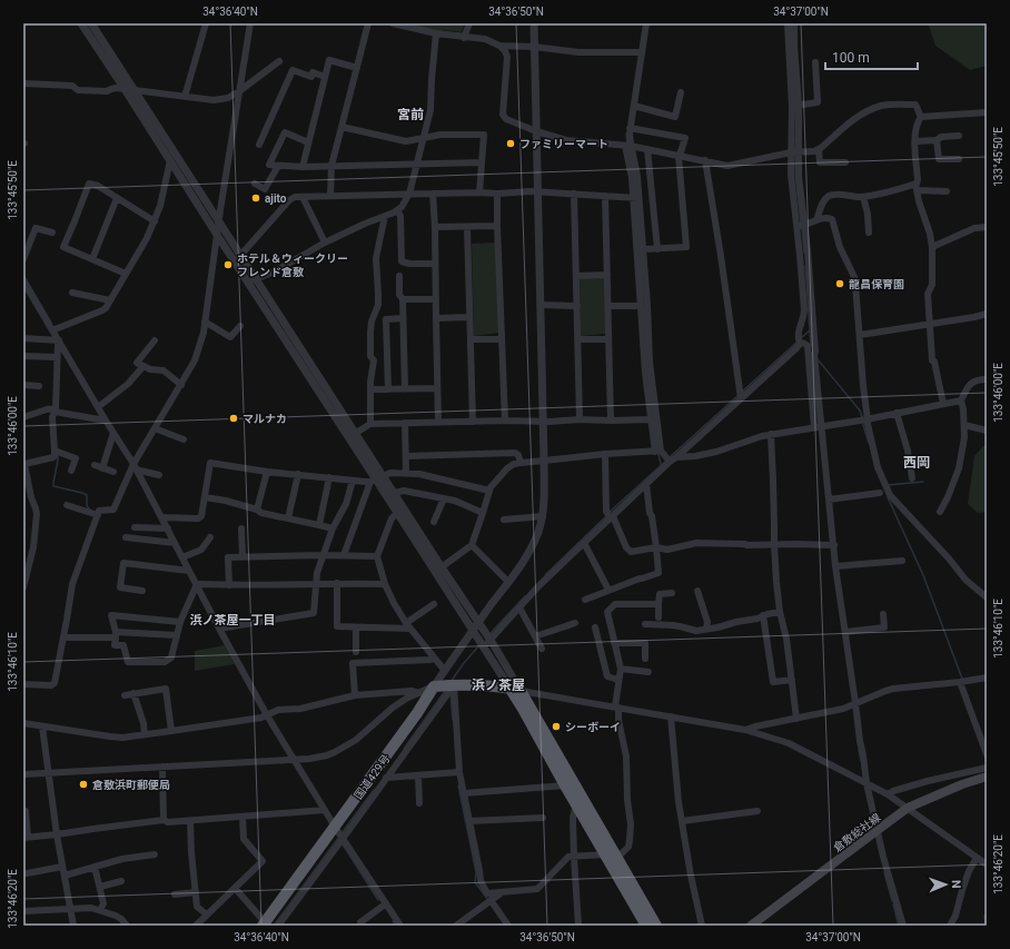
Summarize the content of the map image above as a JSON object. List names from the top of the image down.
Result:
{
  "streets": {
    "highway": ["国道429号"],
    "main road": ["倉敷総社線"]
  },
  "districts": [
    "宮前",
    "西岡",
    "浜ノ茶屋一丁目",
    "浜ノ茶屋"
  ],
  "places": [
    "ファミリーマート",
    "ajito",
    "ホテル＆ウィークリー フレンド倉敷",
    "龍昌保育園",
    "マルナカ",
    "シーボーイ",
    "倉敷浜町郵便局"
  ],
  "scale_bar": "100 m",
  "north": "right",
  "coordinates": [
    "34°36'40\"N",
    "34°36'50\"N",
    "34°37'00\"N",
    "133°45'50\"E",
    "133°46'00\"E",
    "133°46'10\"E",
    "133°46'20\"E"
  ]
}
